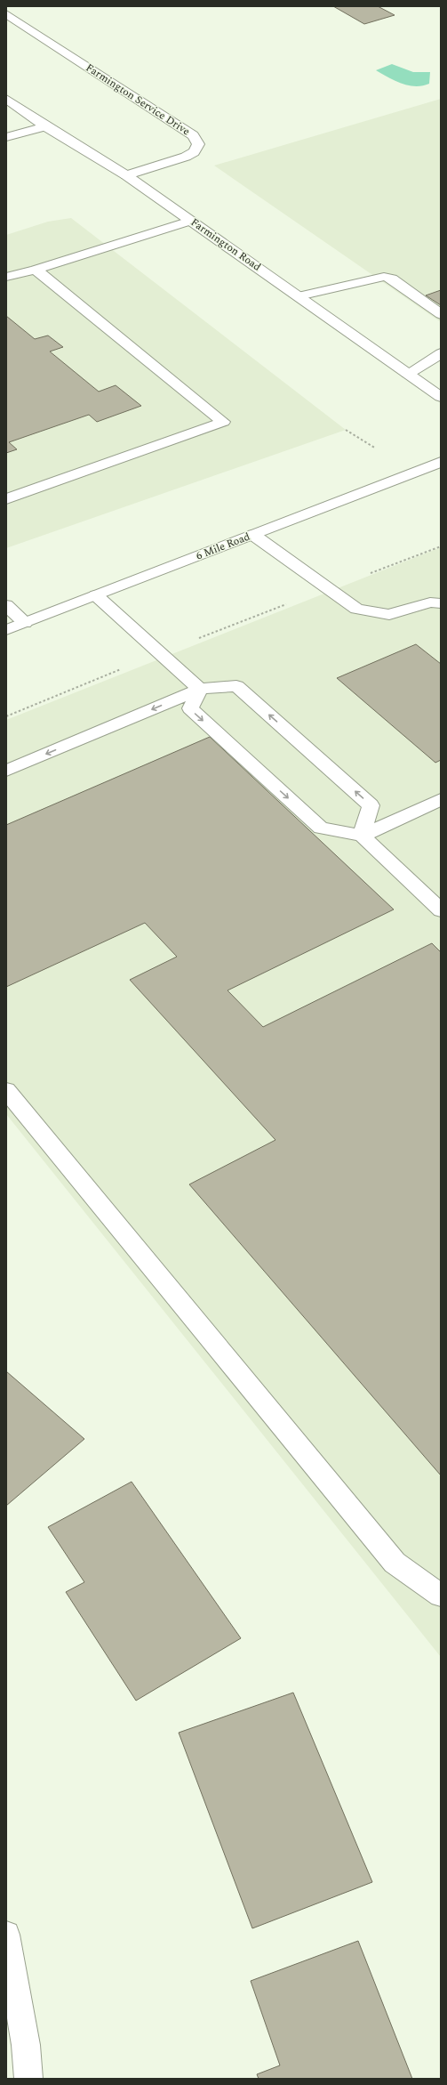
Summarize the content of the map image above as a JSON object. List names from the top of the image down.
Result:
{
  "streets": {
    "main road": ["Farmington Service Drive", "Farmington Road", "6 Mile Road"]
  },
  "crossings": [
    ["Farmington Service Drive", "Farmington Road"]
  ]
}
